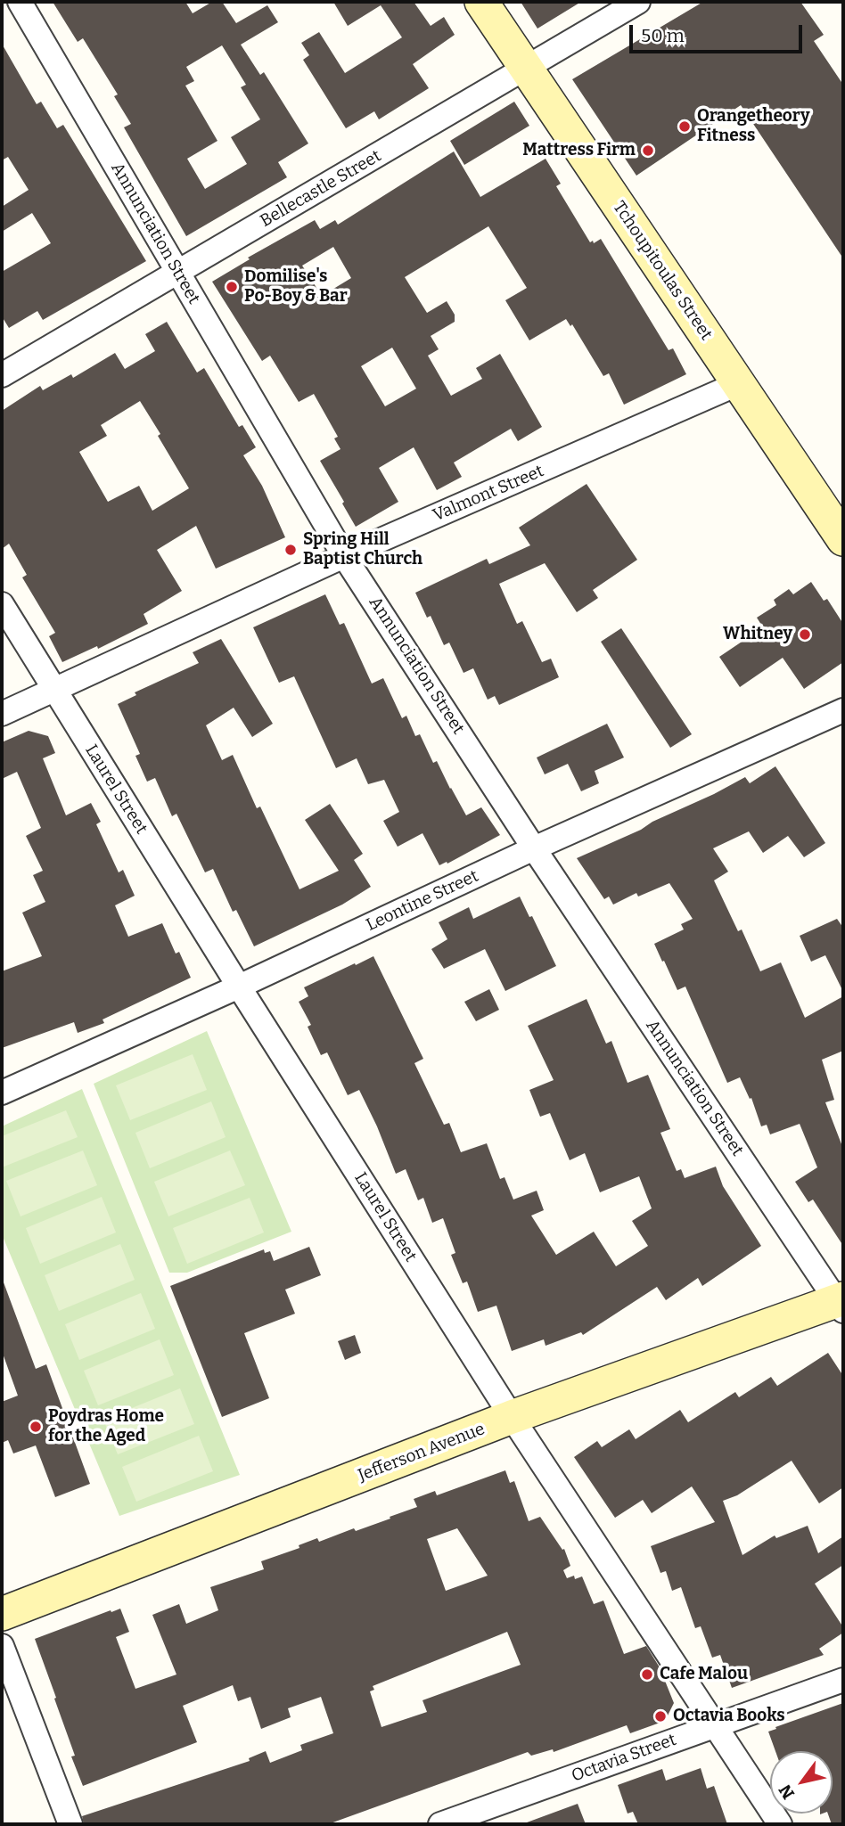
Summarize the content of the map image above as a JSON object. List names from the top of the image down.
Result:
{
  "streets": {
    "street": [
      "Bellecastle Street",
      "Annunciation Street",
      "Tchoupitoulas Street",
      "Valmont Street",
      "Laurel Street",
      "Leontine Street",
      "Jefferson Avenue",
      "Octavia Street"
    ]
  },
  "crossings": [
    ["Bellecastle Street", "Annunciation Street"],
    ["Bellecastle Street", "Tchoupitoulas Street"],
    ["Annunciation Street", "Valmont Street"],
    ["Annunciation Street", "Leontine Street"],
    ["Annunciation Street", "Jefferson Avenue"],
    ["Tchoupitoulas Street", "Valmont Street"],
    ["Valmont Street", "Laurel Street"],
    ["Laurel Street", "Leontine Street"],
    ["Laurel Street", "Jefferson Avenue"],
    ["Laurel Street", "Octavia Street"]
  ],
  "places": [
    "Orangetheory Fitness",
    "Mattress Firm",
    "Domilise's Po-Boy & Bar",
    "Spring Hill Baptist Church",
    "Whitney",
    "Poydras Home for the Aged",
    "Cafe Malou",
    "Octavia Books"
  ],
  "scale_bar": "50 m",
  "north": "bottom left"
}
